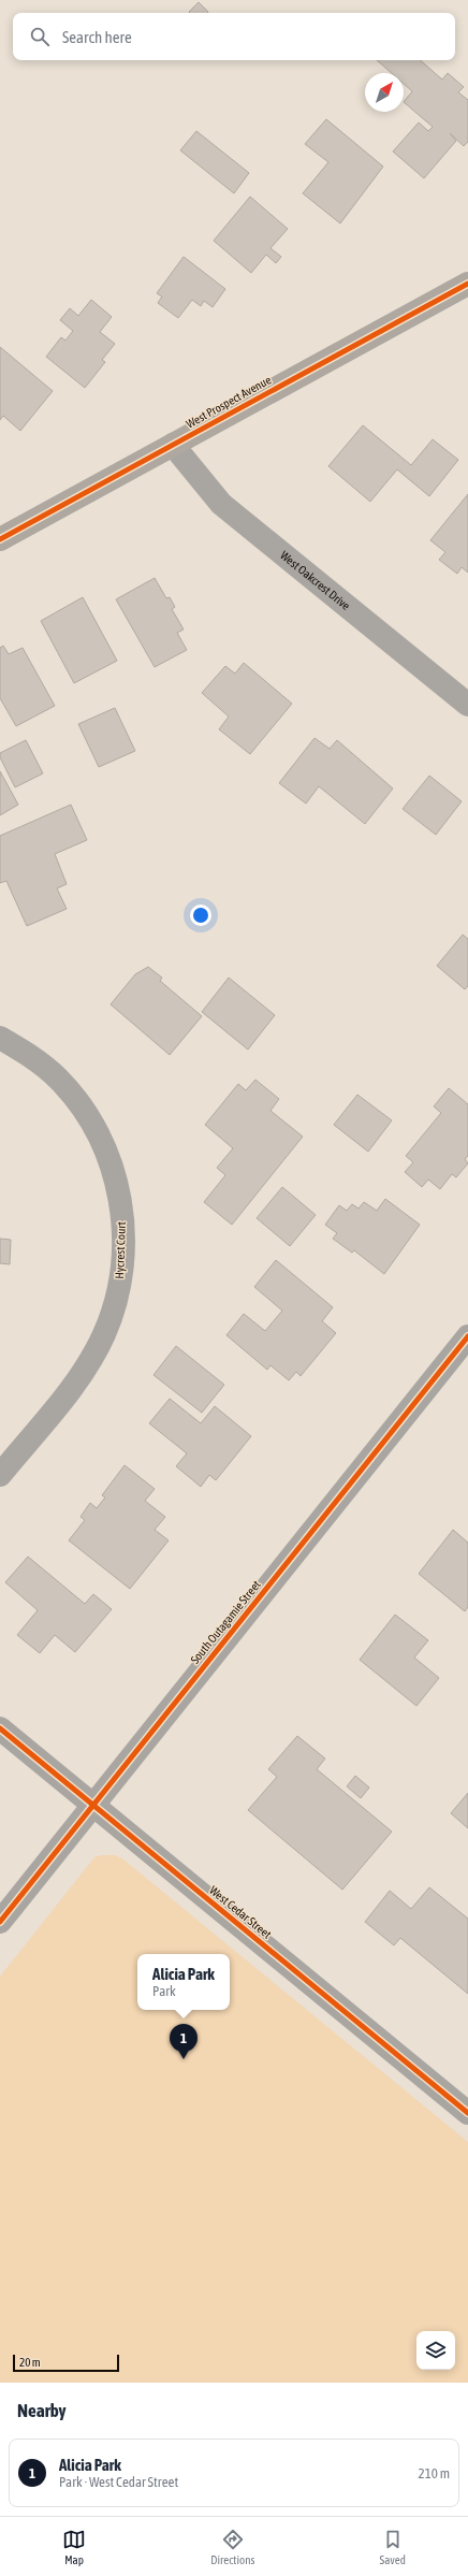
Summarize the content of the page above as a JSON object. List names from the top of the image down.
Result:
{
  "streets": {
    "main road": ["West Prospect Avenue"],
    "street": [
      "West Oakcrest Drive",
      "Hycrest Court",
      "South Outagamie Street",
      "West Cedar Street"
    ]
  },
  "crossings": [
    ["West Prospect Avenue", "West Oakcrest Drive"],
    ["South Outagamie Street", "West Cedar Street"]
  ],
  "scale_bar": "20 m",
  "north": "top right",
  "page": {
    "search": "Search here",
    "popup": ["Alicia Park", "Park"],
    "pins": "1",
    "scale": "20 m",
    "heading": "Nearby",
    "list": [
      {
        "mark": "1",
        "name": "Alicia Park",
        "note": "Park · West Cedar Street",
        "value": "210 m"
      }
    ],
    "nav": ["Map", "Directions", "Saved"]
  }
}
